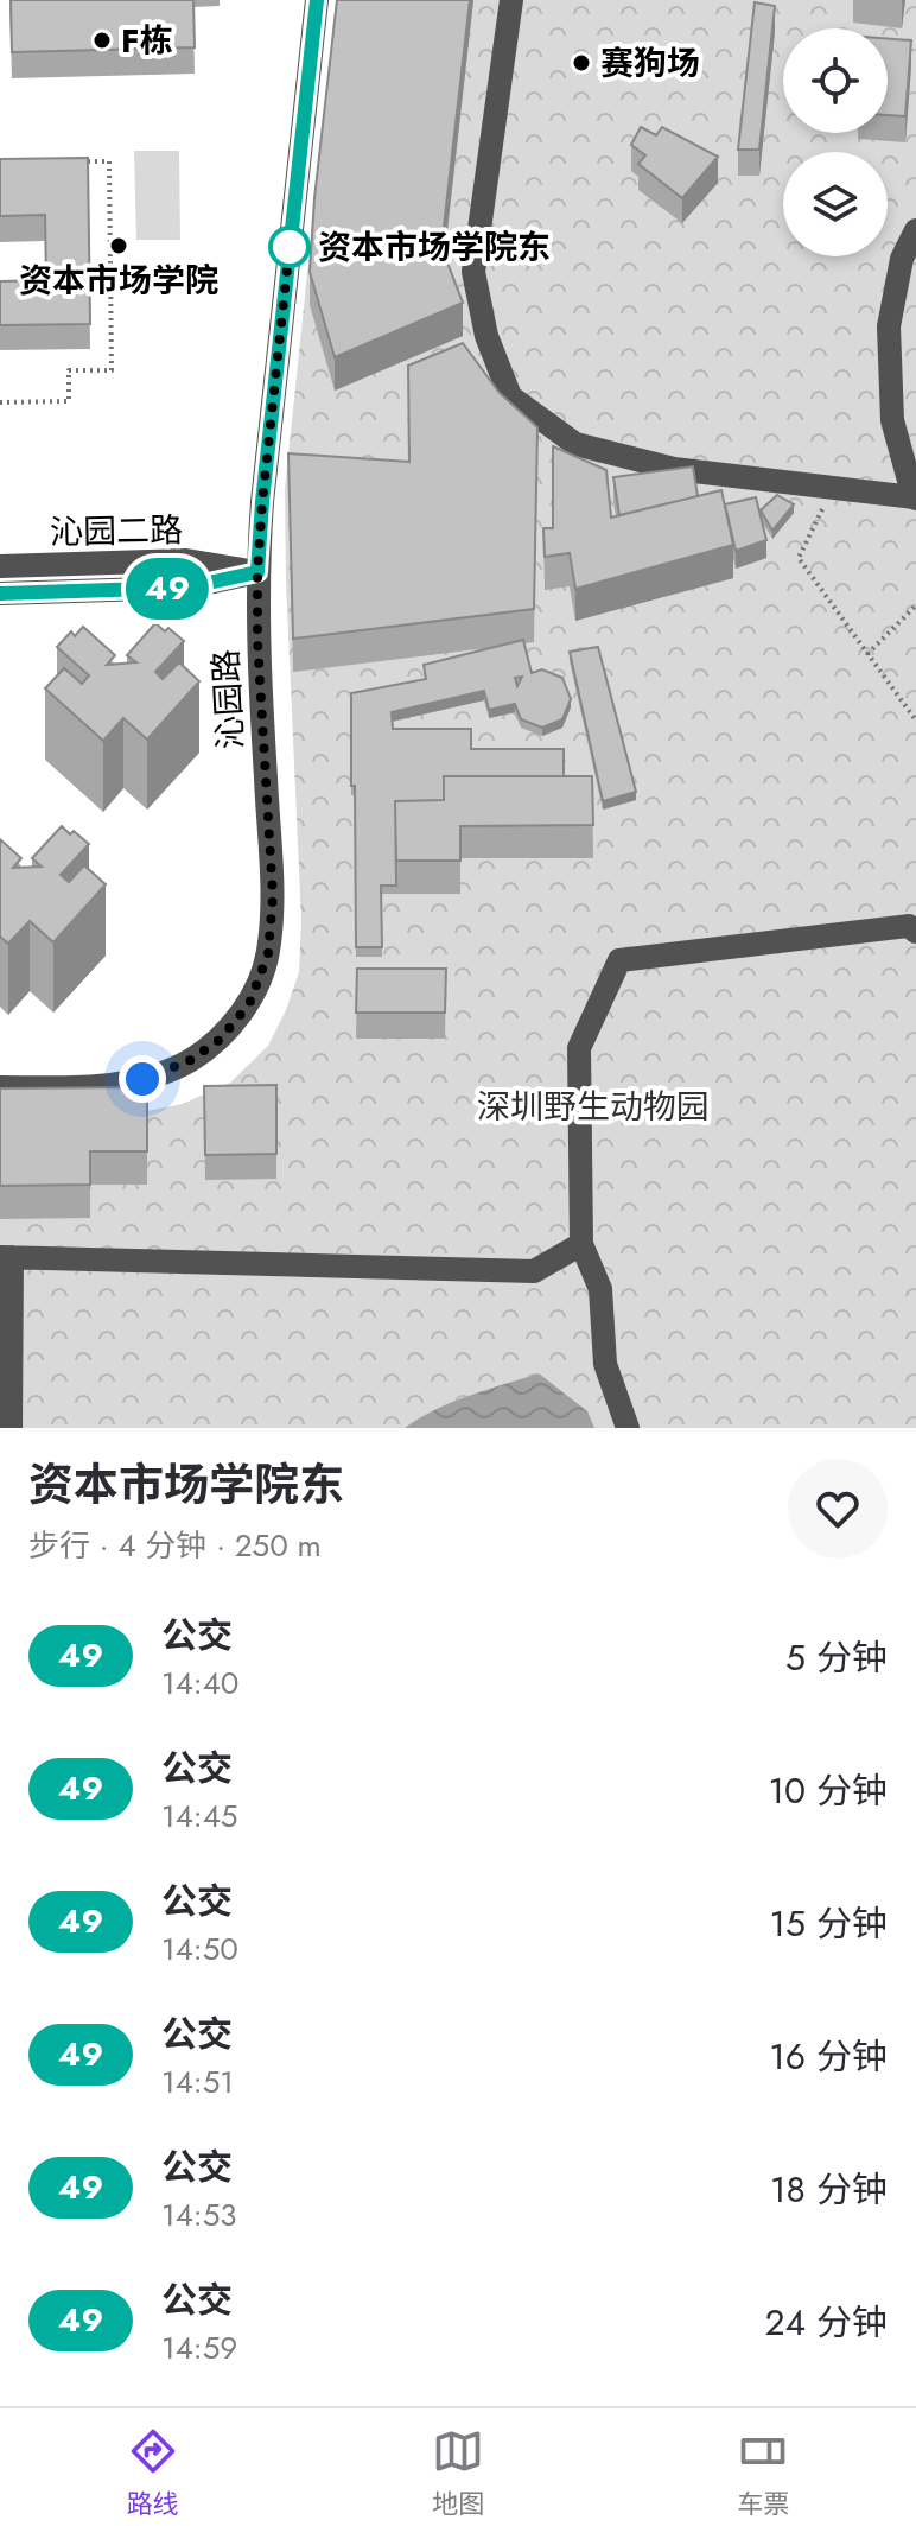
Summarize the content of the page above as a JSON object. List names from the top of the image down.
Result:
{
  "streets": {
    "street": ["沁园二路", "沁园路"]
  },
  "crossings": [
    ["沁园二路", "沁园路"]
  ],
  "parks": ["深圳野生动物园"],
  "places": [
    "F栋",
    "赛狗场",
    "资本市场学院",
    "资本市场学院东"
  ],
  "lines": ["bus line 49"],
  "page": {
    "on_map": "49",
    "heading": ["资本市场学院东", "步行 · 4 分钟 · 250 m"],
    "list": [
      {
        "mark": "49",
        "name": "公交",
        "note": "14:40",
        "value": "5 分钟"
      },
      {
        "mark": "49",
        "name": "公交",
        "note": "14:45",
        "value": "10 分钟"
      },
      {
        "mark": "49",
        "name": "公交",
        "note": "14:50",
        "value": "15 分钟"
      },
      {
        "mark": "49",
        "name": "公交",
        "note": "14:51",
        "value": "16 分钟"
      },
      {
        "mark": "49",
        "name": "公交",
        "note": "14:53",
        "value": "18 分钟"
      },
      {
        "mark": "49",
        "name": "公交",
        "note": "14:59",
        "value": "24 分钟"
      }
    ],
    "tabs": ["路线", "地图", "车票"]
  }
}
